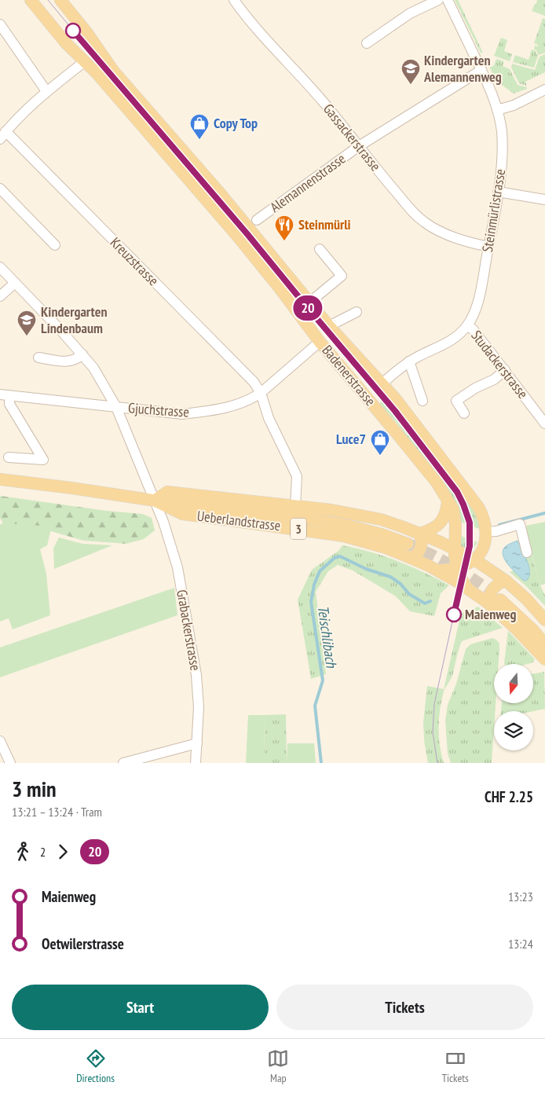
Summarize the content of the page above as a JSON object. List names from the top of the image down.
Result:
{
  "streets": {
    "main road": ["Badenerstrasse", "Ueberlandstrasse", "3"],
    "street": [
      "Gassackerstrasse",
      "Alemannenstrasse",
      "Steinmürlistrasse",
      "Kreuzstrasse",
      "Studackerstrasse",
      "Gjuchstrasse",
      "Grabackerstrasse"
    ]
  },
  "crossings": [
    ["Gassackerstrasse", "Alemannenstrasse"],
    ["Gassackerstrasse", "Steinmürlistrasse"],
    ["Alemannenstrasse", "Steinmürlistrasse"],
    ["Steinmürlistrasse", "Studackerstrasse"],
    ["Steinmürlistrasse", "Badenerstrasse"],
    ["Kreuzstrasse", "Gjuchstrasse"],
    ["Kreuzstrasse", "Ueberlandstrasse"],
    ["Badenerstrasse", "Gjuchstrasse"],
    ["Badenerstrasse", "Ueberlandstrasse"],
    ["Gjuchstrasse", "Grabackerstrasse"],
    ["Ueberlandstrasse", "Grabackerstrasse"]
  ],
  "water": ["Teischlibach"],
  "places": {
    "school or university": ["Kindergarten Alemannenweg", "Kindergarten Lindenbaum"],
    "shop": ["Copy Top", "Luce7"],
    "restaurant": ["Steinmürli"],
    "other": ["Maienweg"]
  },
  "lines": ["tram line 20"],
  "north": "bottom",
  "page": {
    "on_map": "20",
    "heading": ["3 min", "13:21 – 13:24 · Tram", "CHF 2.25"],
    "legs": ["2", "20"],
    "list": [
      {
        "name": "Maienweg",
        "value": "13:23"
      },
      {
        "name": "Oetwilerstrasse",
        "value": "13:24"
      }
    ],
    "buttons": ["Start", "Tickets"],
    "tabs": ["Directions", "Map", "Tickets"]
  }
}
